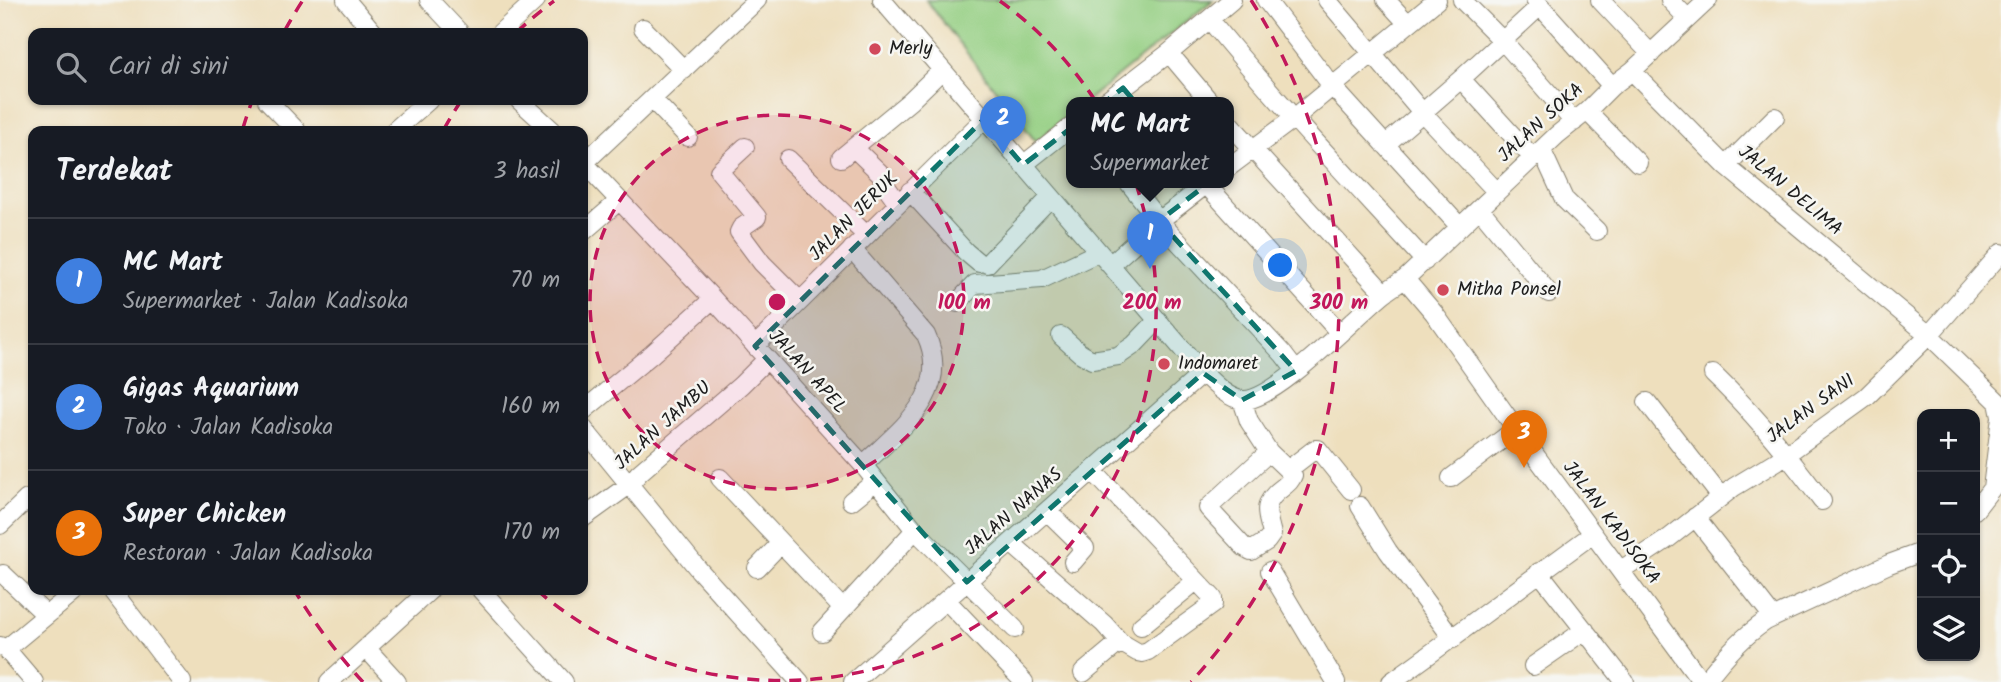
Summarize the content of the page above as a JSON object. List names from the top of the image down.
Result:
{
  "streets": {
    "street": [
      "JALAN SOKA",
      "JALAN DELIMA",
      "JALAN JERUK",
      "JALAN APEL",
      "JALAN SANI",
      "JALAN JAMBU",
      "JALAN NANAS",
      "JALAN KADISOKA"
    ]
  },
  "crossings": [
    ["JALAN SOKA", "JALAN DELIMA"],
    ["JALAN SOKA", "JALAN KADISOKA"],
    ["JALAN DELIMA", "JALAN SANI"],
    ["JALAN JERUK", "JALAN APEL"],
    ["JALAN JERUK", "JALAN JAMBU"],
    ["JALAN APEL", "JALAN JAMBU"],
    ["JALAN APEL", "JALAN NANAS"],
    ["JALAN SANI", "JALAN KADISOKA"]
  ],
  "places": ["Merly", "Mitha Ponsel", "Indomaret"],
  "page": {
    "search": "Cari di sini",
    "pins": ["2", "1", "3"],
    "popup": ["MC Mart", "Supermarket"],
    "heading": ["Terdekat", "3 hasil"],
    "list": [
      {
        "mark": "1",
        "name": "MC Mart",
        "note": "Supermarket · Jalan Kadisoka",
        "value": "70 m"
      },
      {
        "mark": "2",
        "name": "Gigas Aquarium",
        "note": "Toko · Jalan Kadisoka",
        "value": "160 m"
      },
      {
        "mark": "3",
        "name": "Super Chicken",
        "note": "Restoran · Jalan Kadisoka",
        "value": "170 m"
      }
    ],
    "map_buttons": ["+", "−"]
  },
  "rings": ["100 m", "200 m", "300 m"]
}
